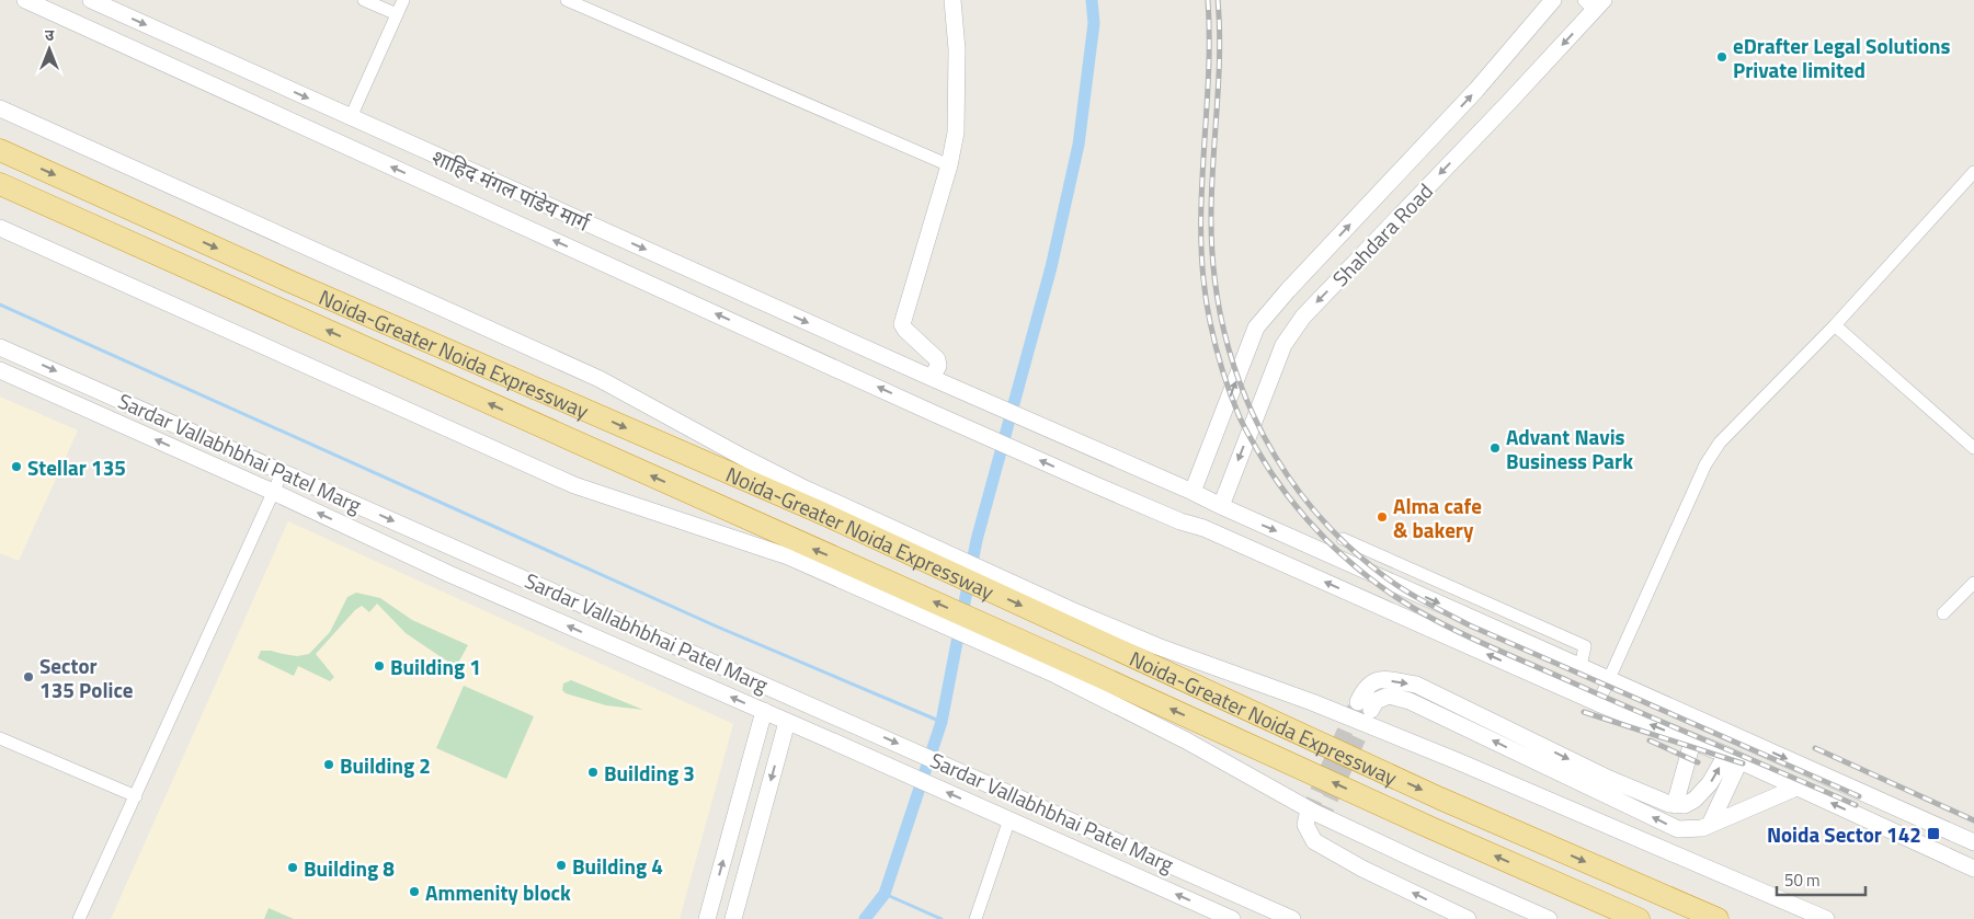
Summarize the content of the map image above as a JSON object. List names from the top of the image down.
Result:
{
  "streets": {
    "highway": ["Noida-Greater Noida Expressway"],
    "street": ["शाहिद मंगल पांडेय मार्ग", "Shahdara Road", "Sardar Vallabhbhai Patel Marg"]
  },
  "crossings": [
    ["शाहिद मंगल पांडेय मार्ग", "Shahdara Road"]
  ],
  "places": {
    "other": [
      "eDrafter Legal Solutions Private limited",
      "Advant Navis Business Park",
      "Stellar 135",
      "Alma cafe & bakery",
      "Building 1",
      "Sector 135 Police",
      "Building 2",
      "Building 3",
      "Building 4",
      "Building 8",
      "Ammenity block"
    ],
    "transit": ["Noida Sector 142"]
  },
  "scale_bar": "50 m",
  "north": "top"
}
